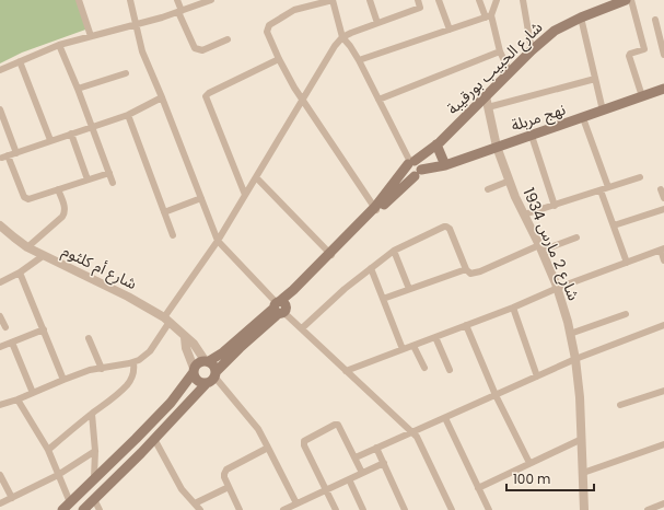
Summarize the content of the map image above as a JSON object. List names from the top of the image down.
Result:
{
  "streets": {
    "main road": ["شارع الحبيب بورقيبة", "نهج مربلة"],
    "street": ["شارع 2 مارس 1934", "شارع أم كلثوم"]
  },
  "crossings": [
    ["شارع الحبيب بورقيبة", "شارع 2 مارس 1934"],
    ["نهج مربلة", "شارع 2 مارس 1934"]
  ],
  "scale_bar": "100 m"
}
